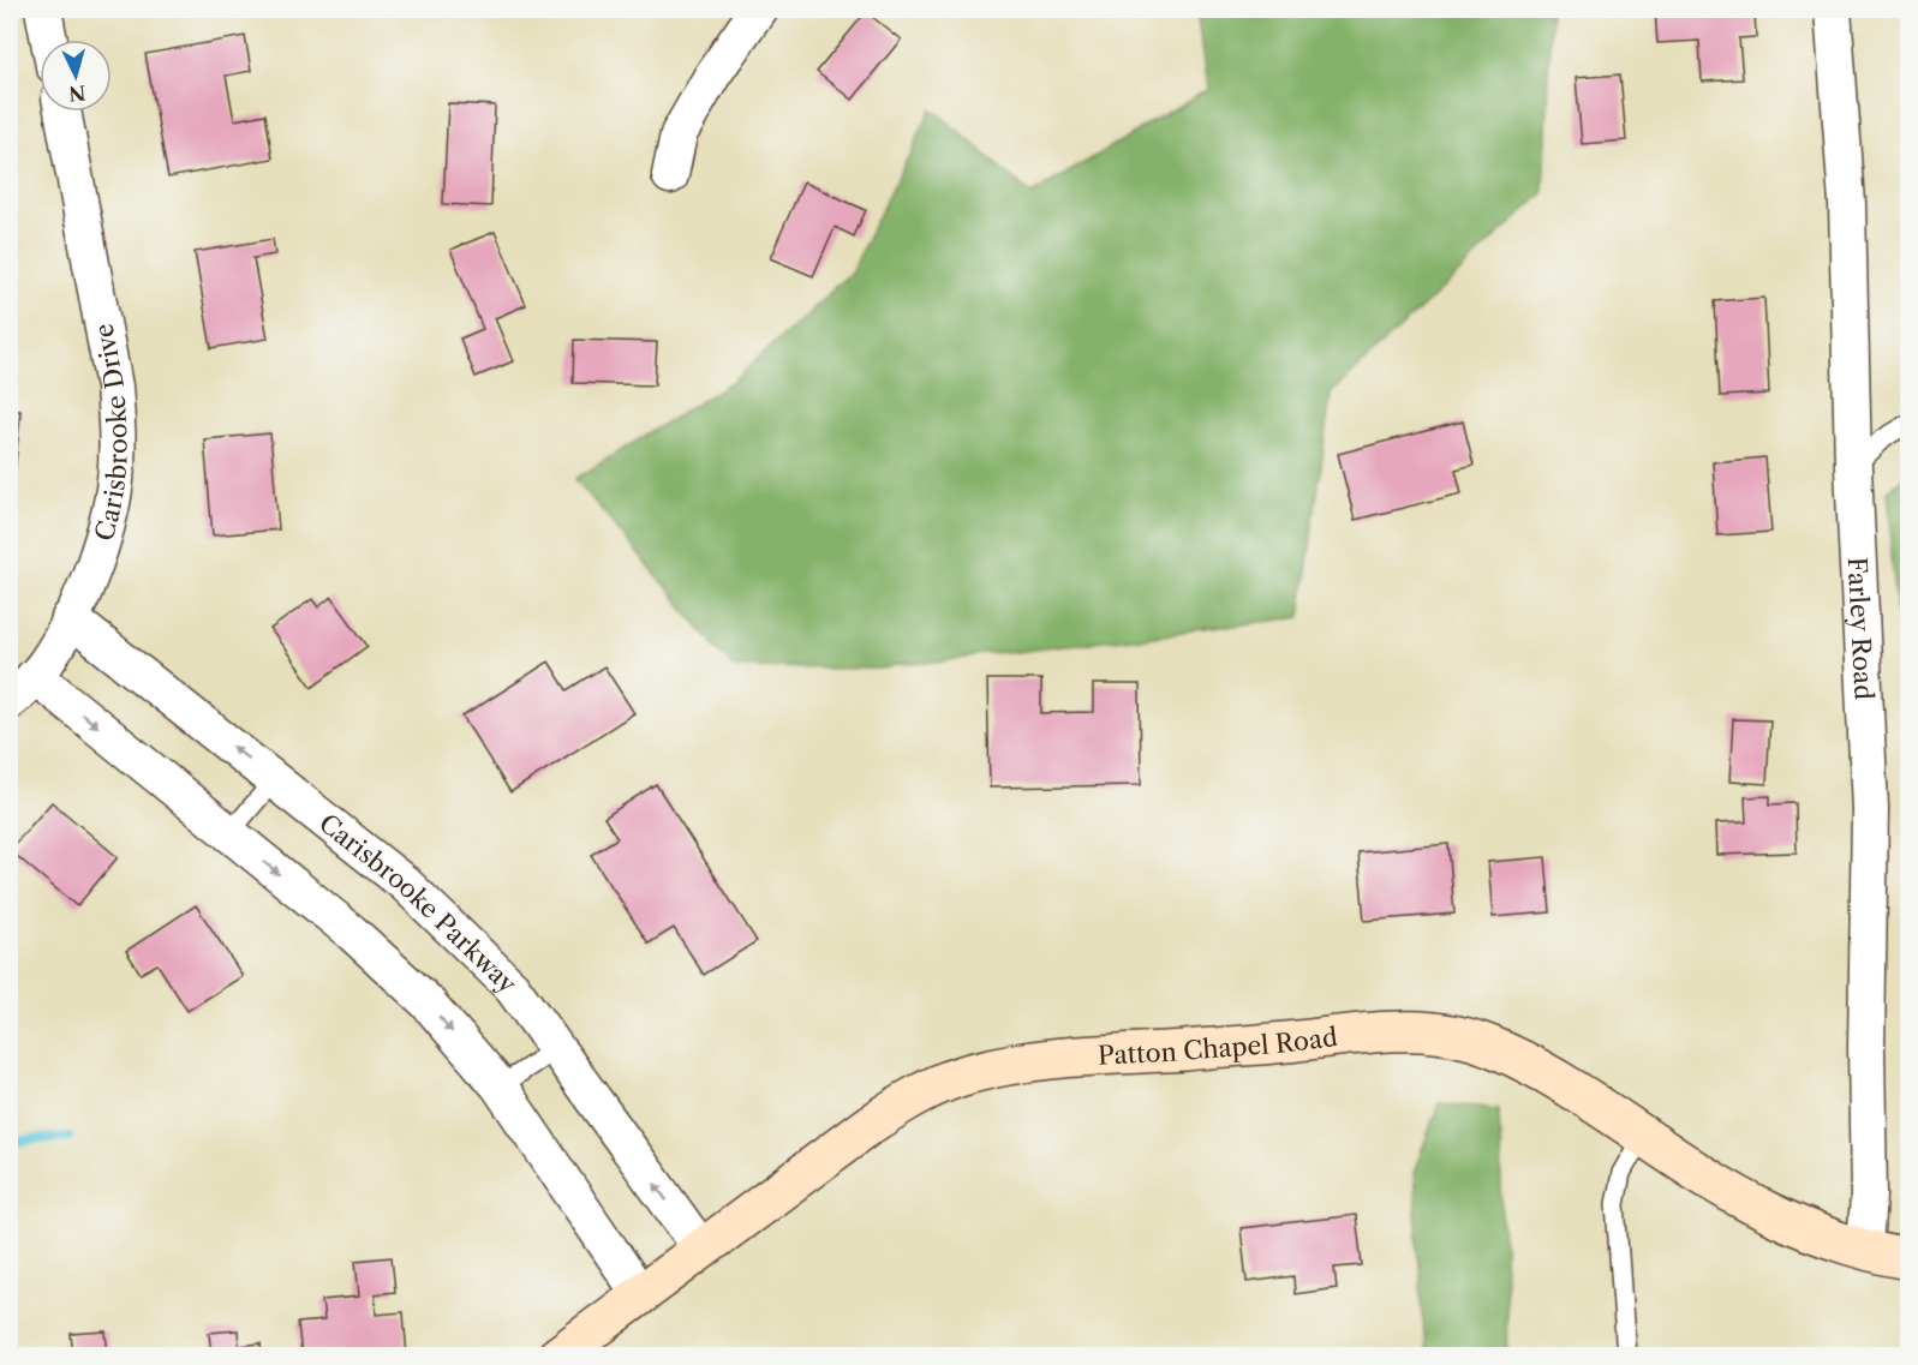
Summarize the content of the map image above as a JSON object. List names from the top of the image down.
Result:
{
  "streets": {
    "street": [
      "Carisbrooke Drive",
      "Farley Road",
      "Carisbrooke Parkway",
      "Patton Chapel Road"
    ]
  },
  "crossings": [
    ["Carisbrooke Drive", "Carisbrooke Parkway"],
    ["Farley Road", "Patton Chapel Road"],
    ["Carisbrooke Parkway", "Patton Chapel Road"]
  ],
  "north": "bottom"
}
